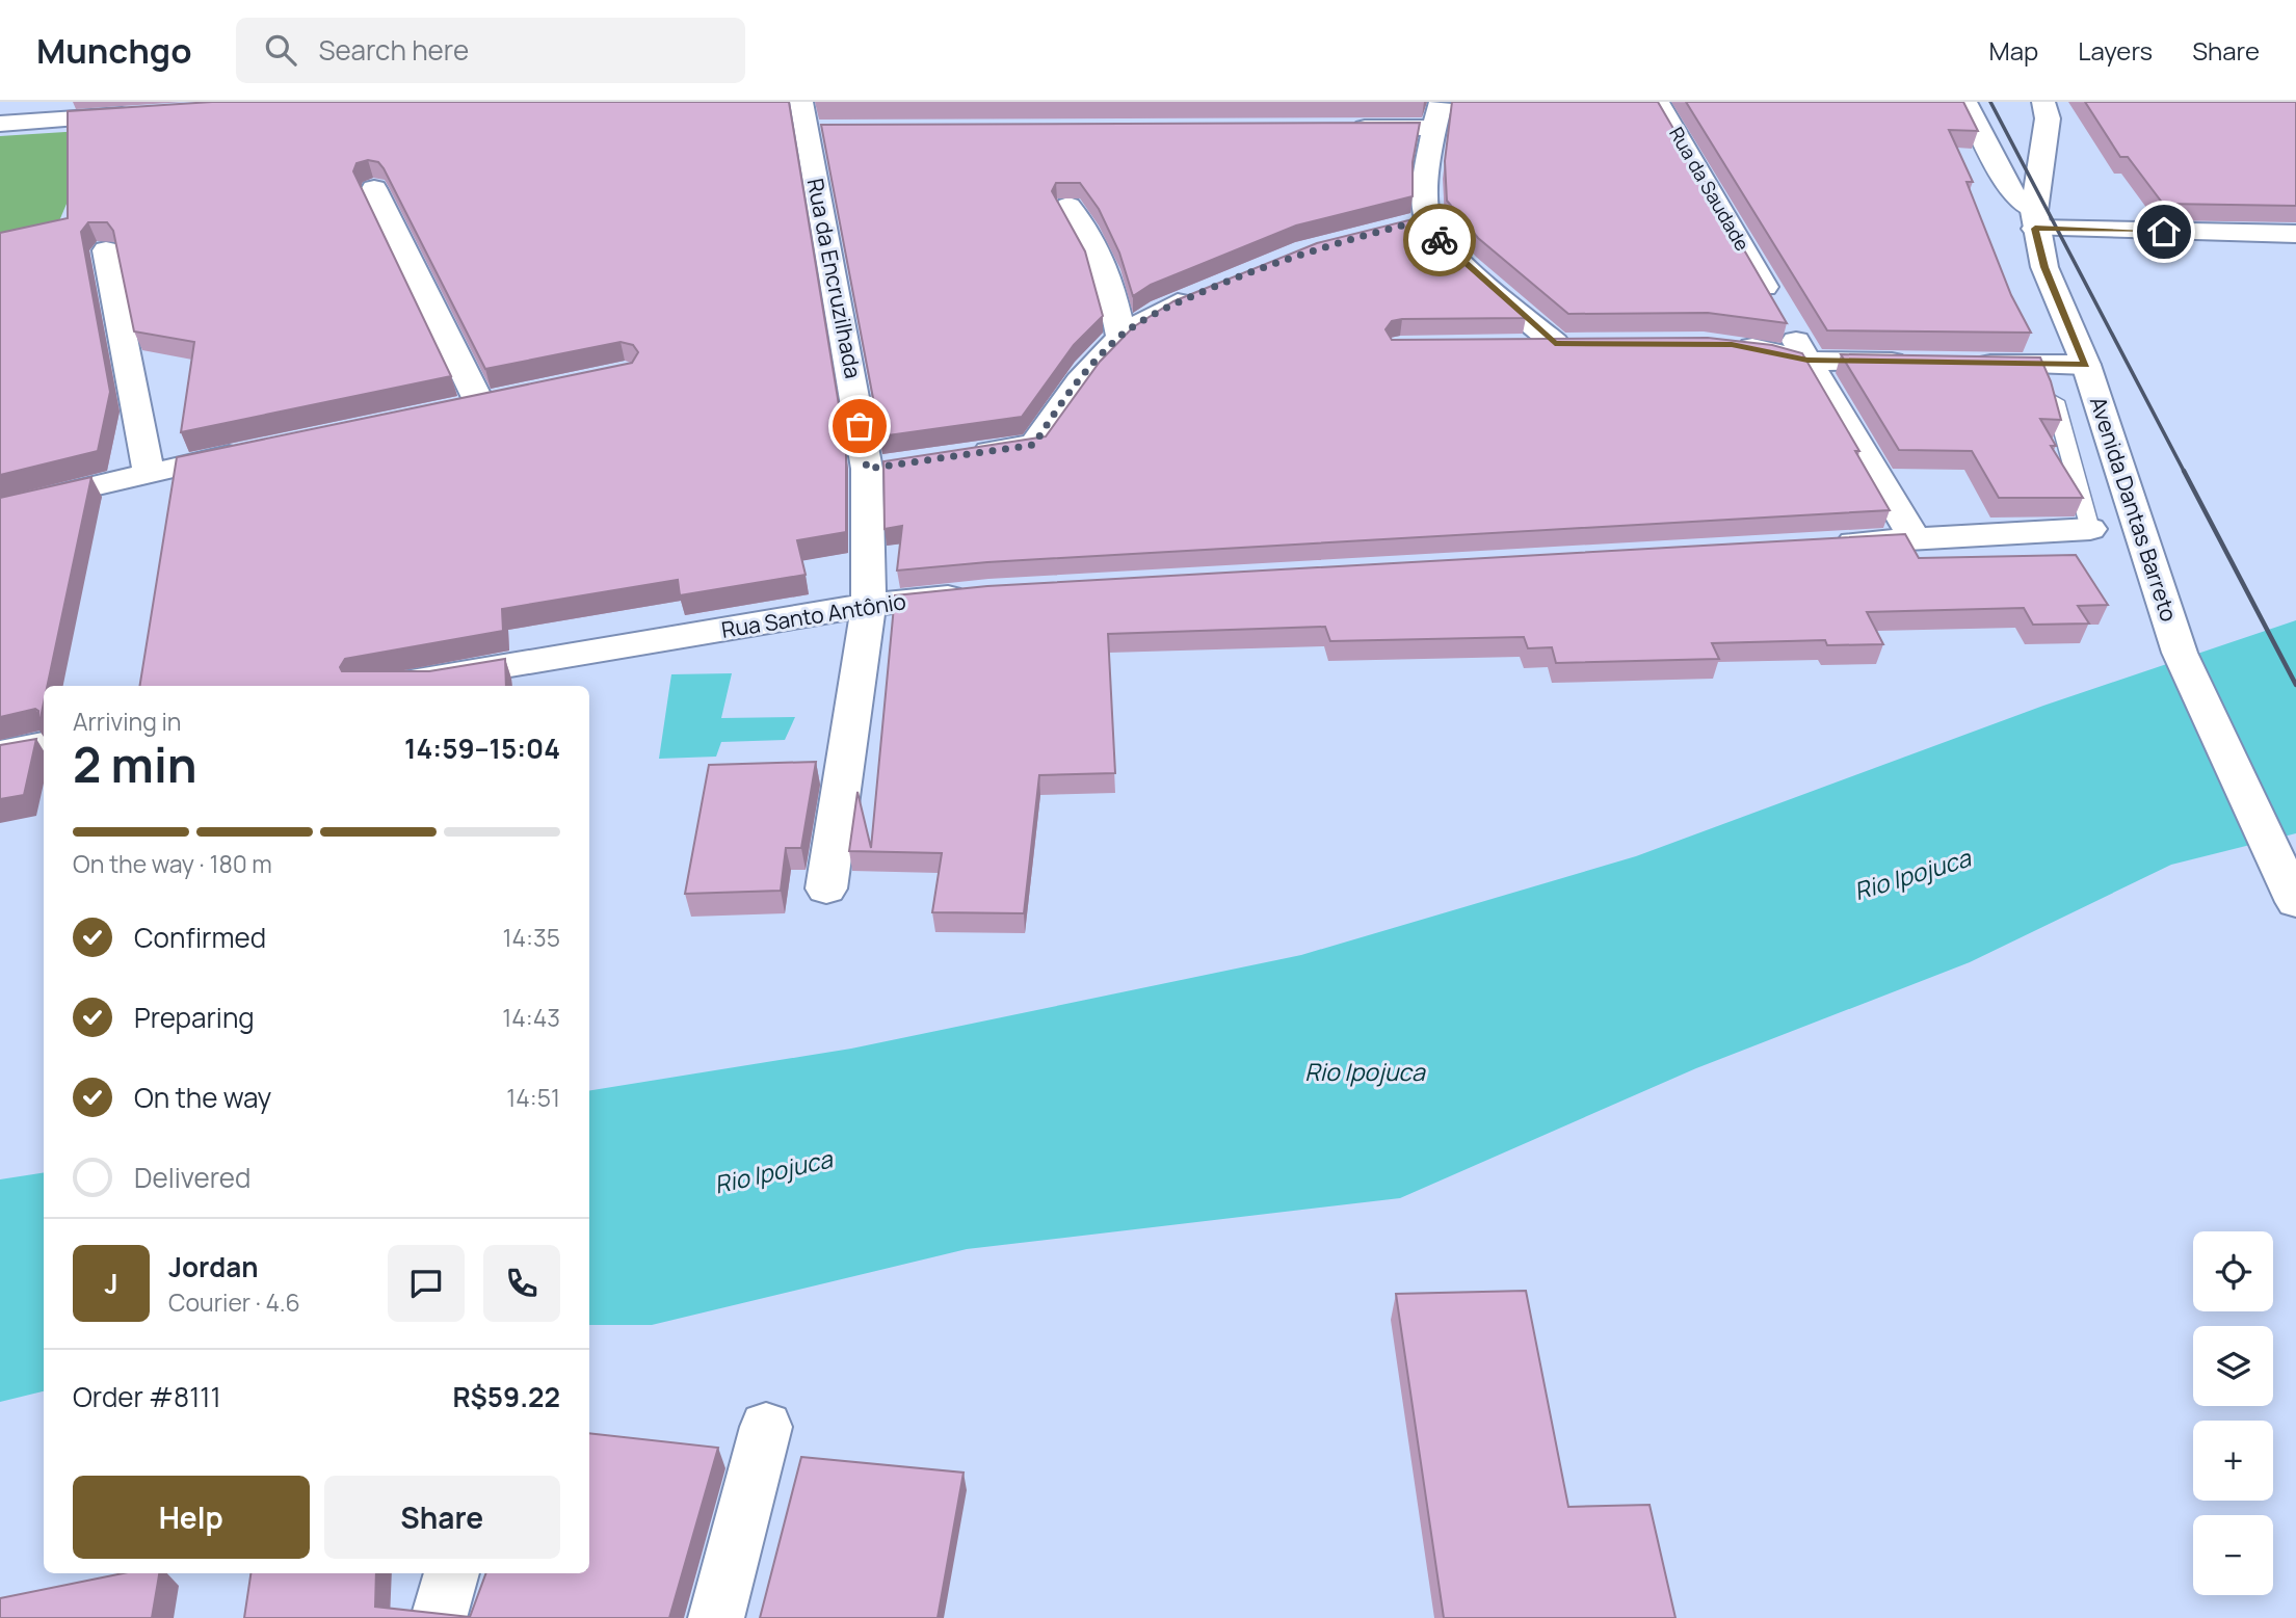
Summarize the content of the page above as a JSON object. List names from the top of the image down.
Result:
{
  "streets": {
    "street": [
      "Rua da Saudade",
      "Rua da Encruzilhada",
      "Avenida Dantas Barreto",
      "Rua Santo Antônio"
    ]
  },
  "crossings": [
    ["Rua da Encruzilhada", "Rua Santo Antônio"]
  ],
  "water": ["Rio Ipojuca"],
  "page": {
    "header": "Munchgo",
    "search": "Search here",
    "nav": ["Map", "Layers", "Share"],
    "heading": ["2 min", "Arriving in", "14:59–15:04"],
    "panel": [
      "Jordan",
      "Courier · 4.6",
      "Order #8111",
      "R$59.22"
    ],
    "bar": "On the way · 180 m",
    "list": [
      ["Confirmed", "14:35"],
      ["Preparing", "14:43"],
      ["On the way", "14:51"],
      "Delivered"
    ],
    "map_buttons": ["+", "−"],
    "round": "J",
    "buttons": ["Help", "Share"]
  }
}
